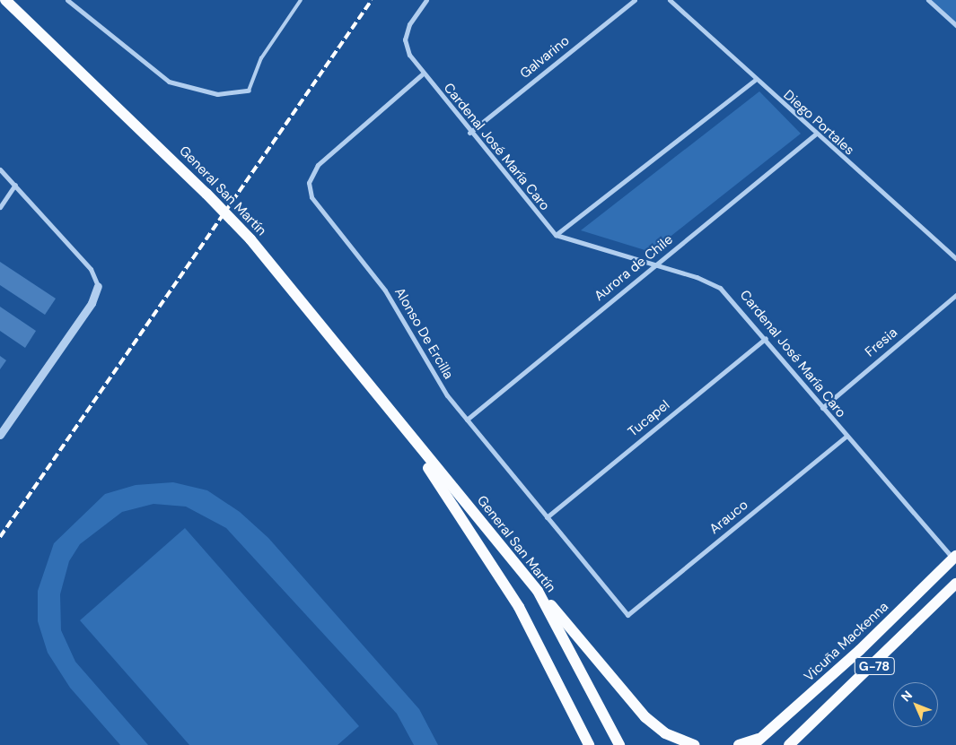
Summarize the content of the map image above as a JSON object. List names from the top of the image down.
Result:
{
  "streets": {
    "main road": ["General San Martín", "Vicuña Mackenna", "G-78"],
    "street": [
      "Galvarino",
      "Diego Portales",
      "Cardenal José María Caro",
      "Aurora de Chile",
      "Alonso De Ercilla",
      "Fresia",
      "Tucapel",
      "Arauco"
    ]
  },
  "crossings": [
    ["Galvarino", "Cardenal José María Caro"],
    ["Diego Portales", "Aurora de Chile"],
    ["Cardenal José María Caro", "Aurora de Chile"],
    ["Cardenal José María Caro", "Alonso De Ercilla"],
    ["Cardenal José María Caro", "Fresia"],
    ["Cardenal José María Caro", "Tucapel"],
    ["Cardenal José María Caro", "Arauco"],
    ["Cardenal José María Caro", "Vicuña Mackenna"],
    ["Aurora de Chile", "Alonso De Ercilla"],
    ["Alonso De Ercilla", "Tucapel"],
    ["Alonso De Ercilla", "Arauco"]
  ],
  "north": "top left"
}
